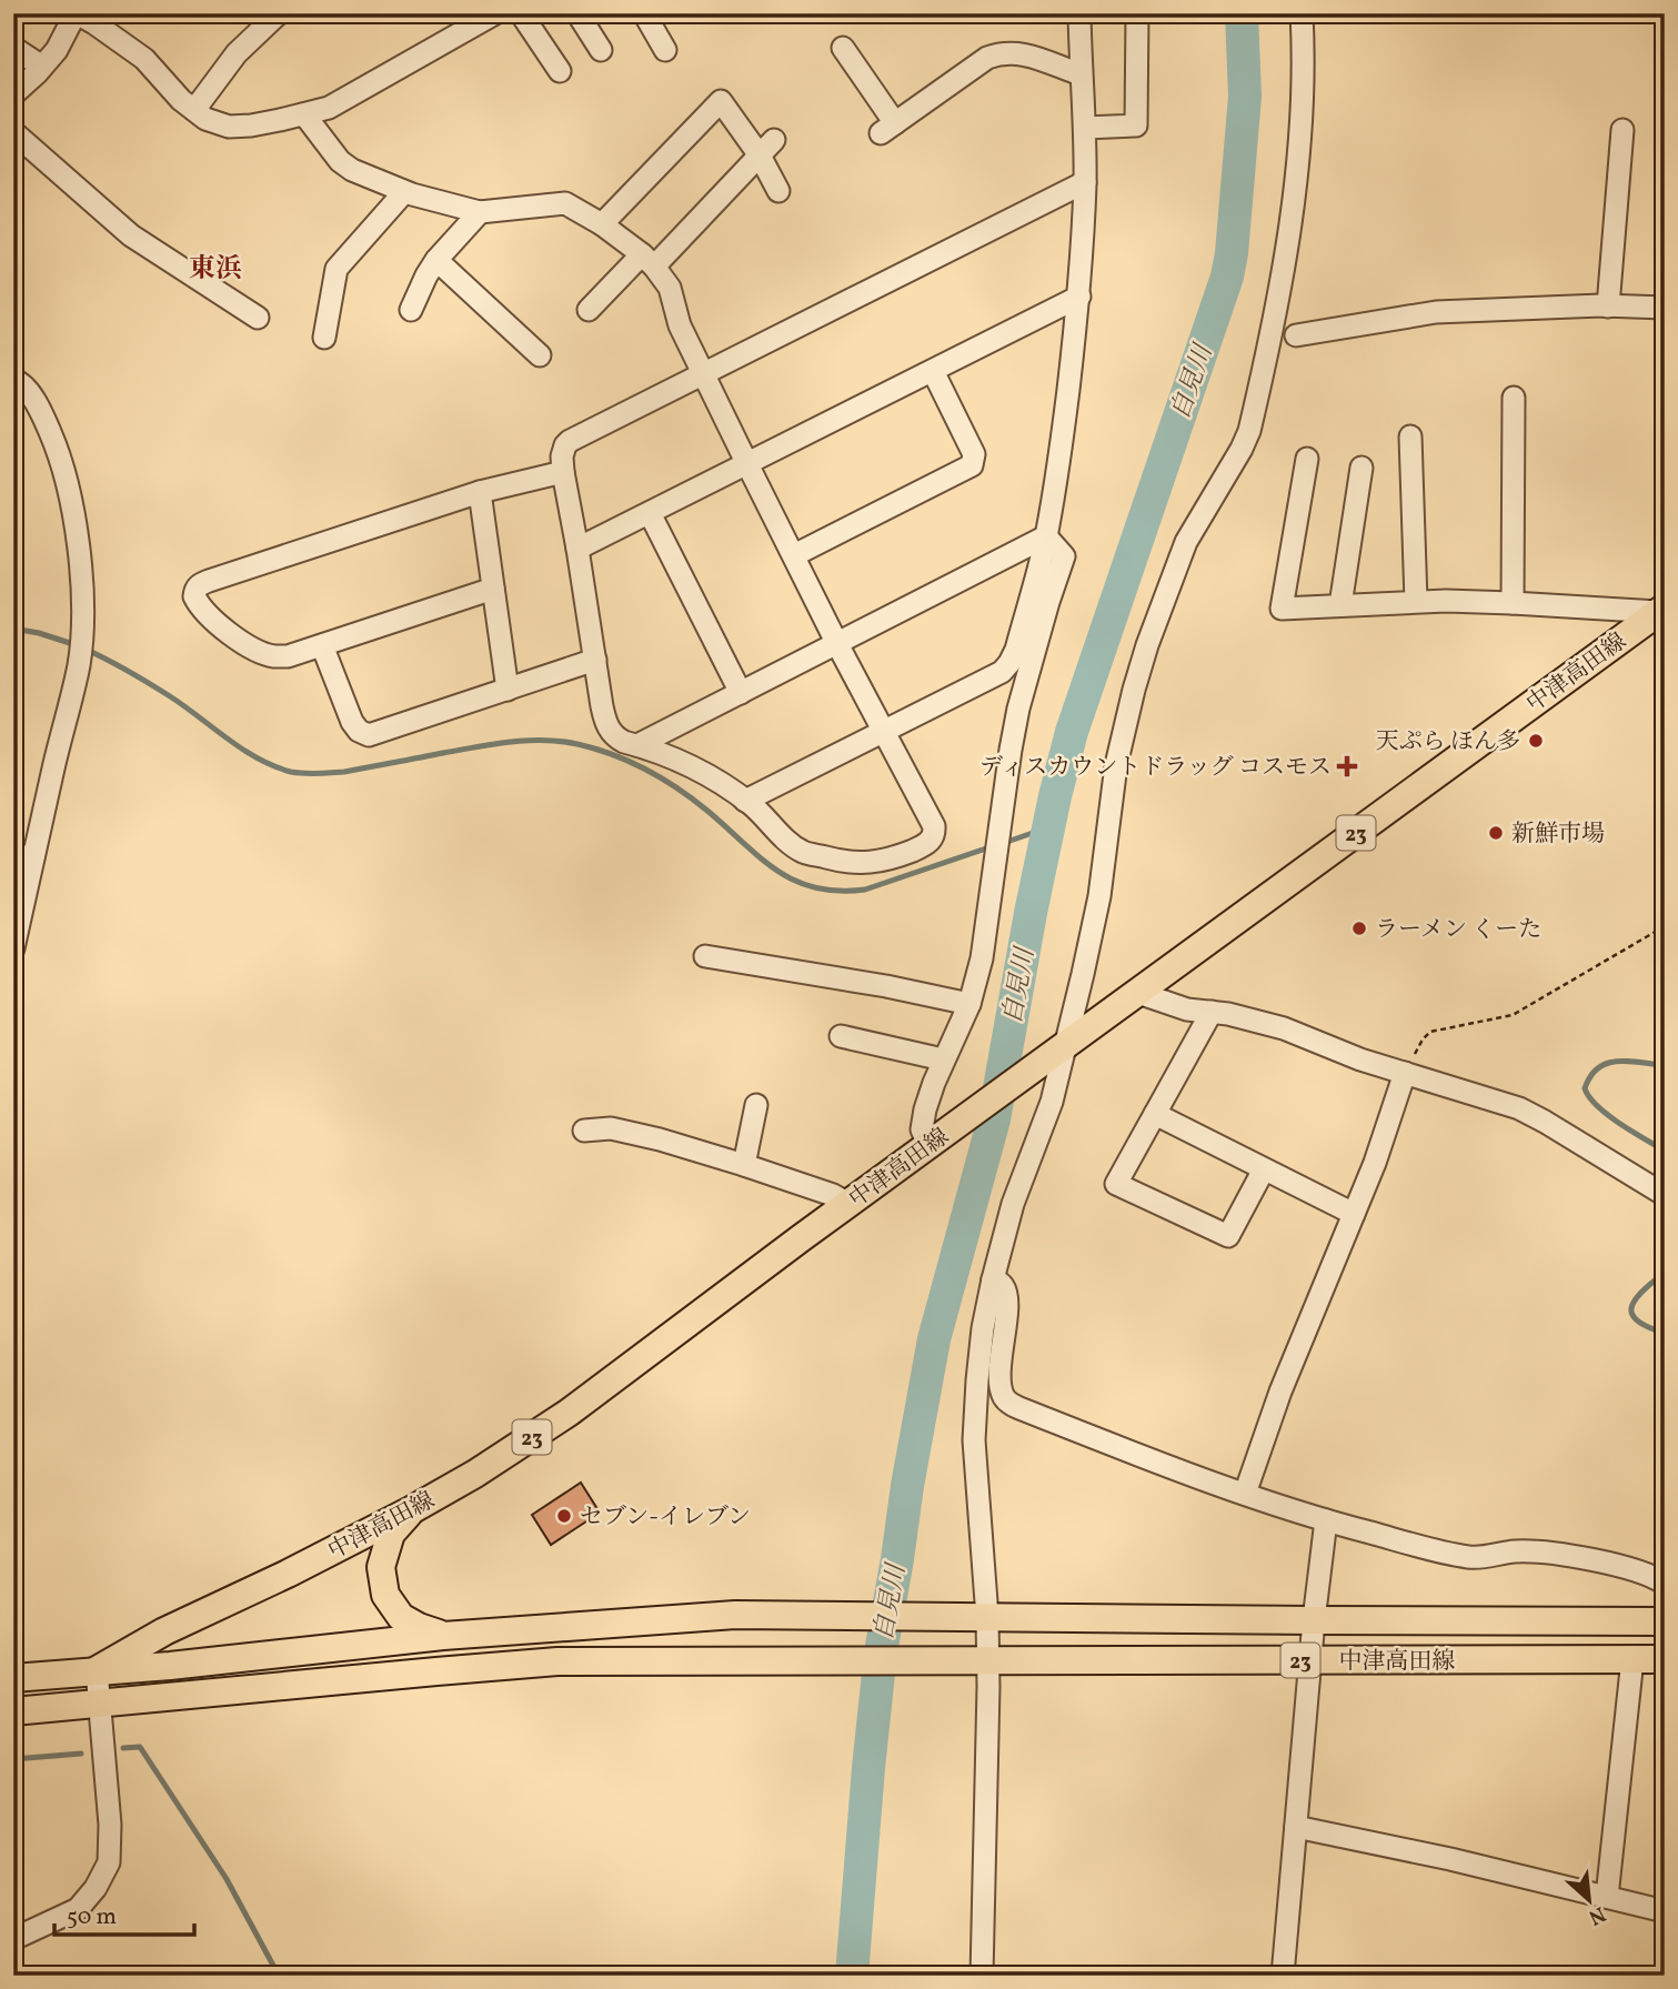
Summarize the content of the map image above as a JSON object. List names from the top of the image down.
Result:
{
  "streets": {
    "main road": ["中津高田線", "23"]
  },
  "districts": ["東浜"],
  "water": ["自見川"],
  "places": {
    "other": [
      "天ぷら ほん多",
      "新鮮市場",
      "ラーメン くーた",
      "セブン-イレブン"
    ],
    "health": ["ディスカウントドラッグ コスモス"]
  },
  "scale_bar": "50 m",
  "north": "bottom right"
}
